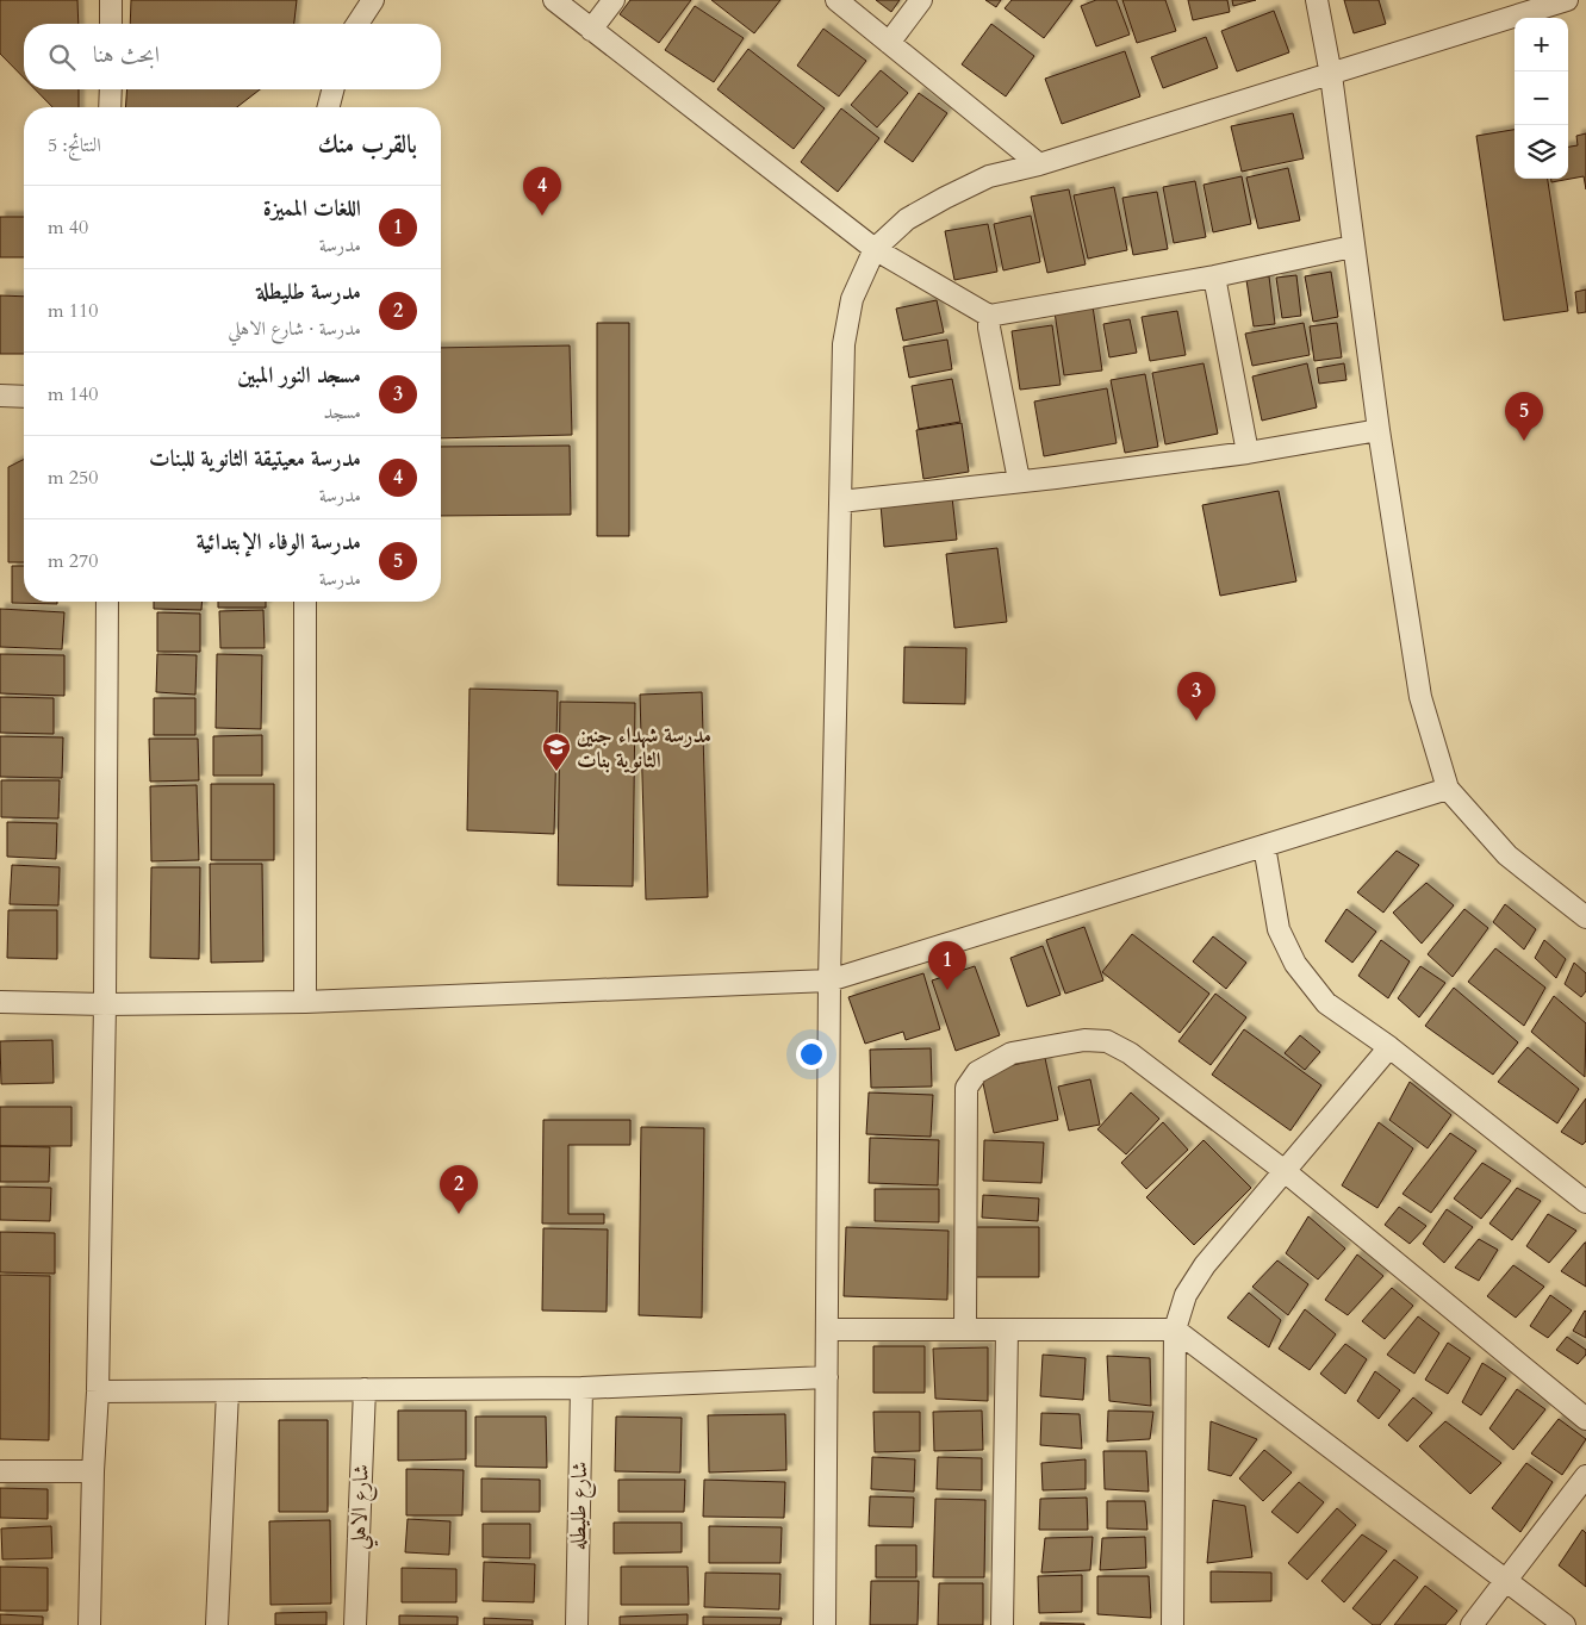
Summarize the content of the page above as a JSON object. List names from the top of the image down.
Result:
{
  "streets": {
    "street": ["شارع طليطله", "شارع الاهلي"]
  },
  "places": {
    "school or university": ["مدرسة شهداء جنين الثانوية بنات"]
  },
  "page": {
    "map_buttons": ["+", "−"],
    "search": "ابحث هنا",
    "heading": ["بالقرب منك", "النتائج: 5"],
    "pins": [
      "4",
      "5",
      "3",
      "1",
      "2"
    ],
    "list": [
      {
        "mark": "1",
        "name": "اللغات المميزة",
        "note": "مدرسة",
        "value": "40 m"
      },
      {
        "mark": "2",
        "name": "مدرسة طليطلة",
        "note": "مدرسة · شارع الاهلي",
        "value": "110 m"
      },
      {
        "mark": "3",
        "name": "مسجد النور المبين",
        "note": "مسجد",
        "value": "140 m"
      },
      {
        "mark": "4",
        "name": "مدرسة معيتيقة الثانوية للبنات",
        "note": "مدرسة",
        "value": "250 m"
      },
      {
        "mark": "5",
        "name": "مدرسة الوفاء الإبتدائية",
        "note": "مدرسة",
        "value": "270 m"
      }
    ]
  }
}
